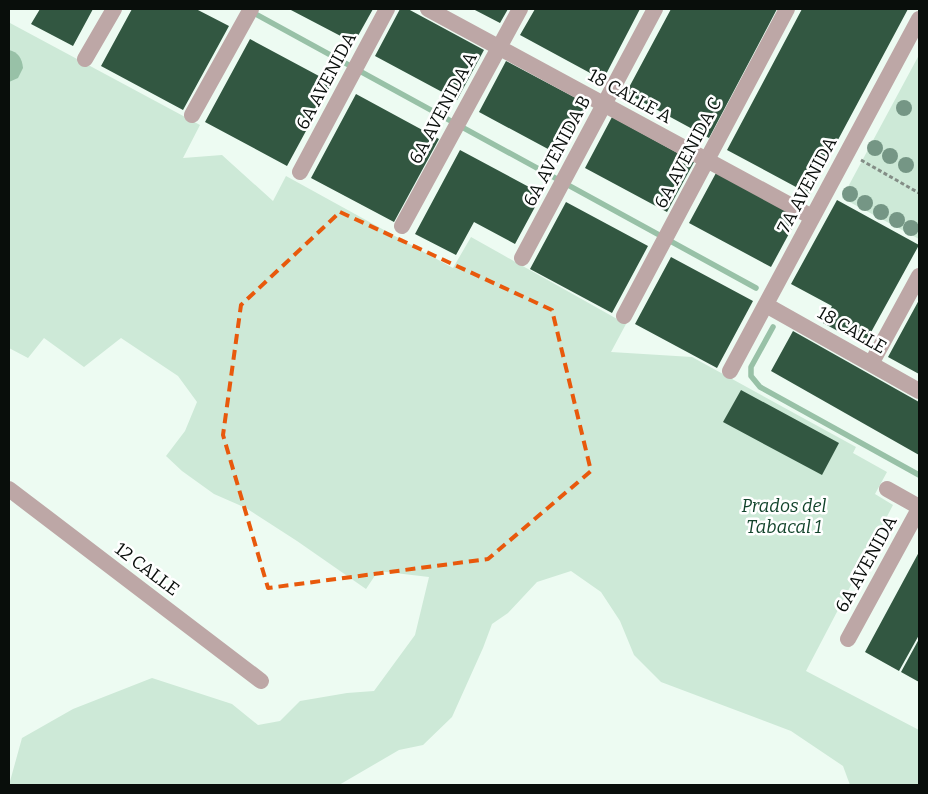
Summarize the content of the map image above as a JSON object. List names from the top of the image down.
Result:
{
  "streets": {
    "street": [
      "6A AVENIDA",
      "18 CALLE A",
      "6A AVENIDA A",
      "6A AVENIDA B",
      "6A AVENIDA C",
      "7A AVENIDA",
      "18 CALLE",
      "12 CALLE"
    ]
  },
  "crossings": [
    ["18 CALLE A", "6A AVENIDA A"],
    ["18 CALLE A", "6A AVENIDA B"],
    ["18 CALLE A", "6A AVENIDA C"],
    ["18 CALLE A", "7A AVENIDA"],
    ["7A AVENIDA", "18 CALLE"]
  ],
  "parks": ["Prados del Tabacal 1"]
}
